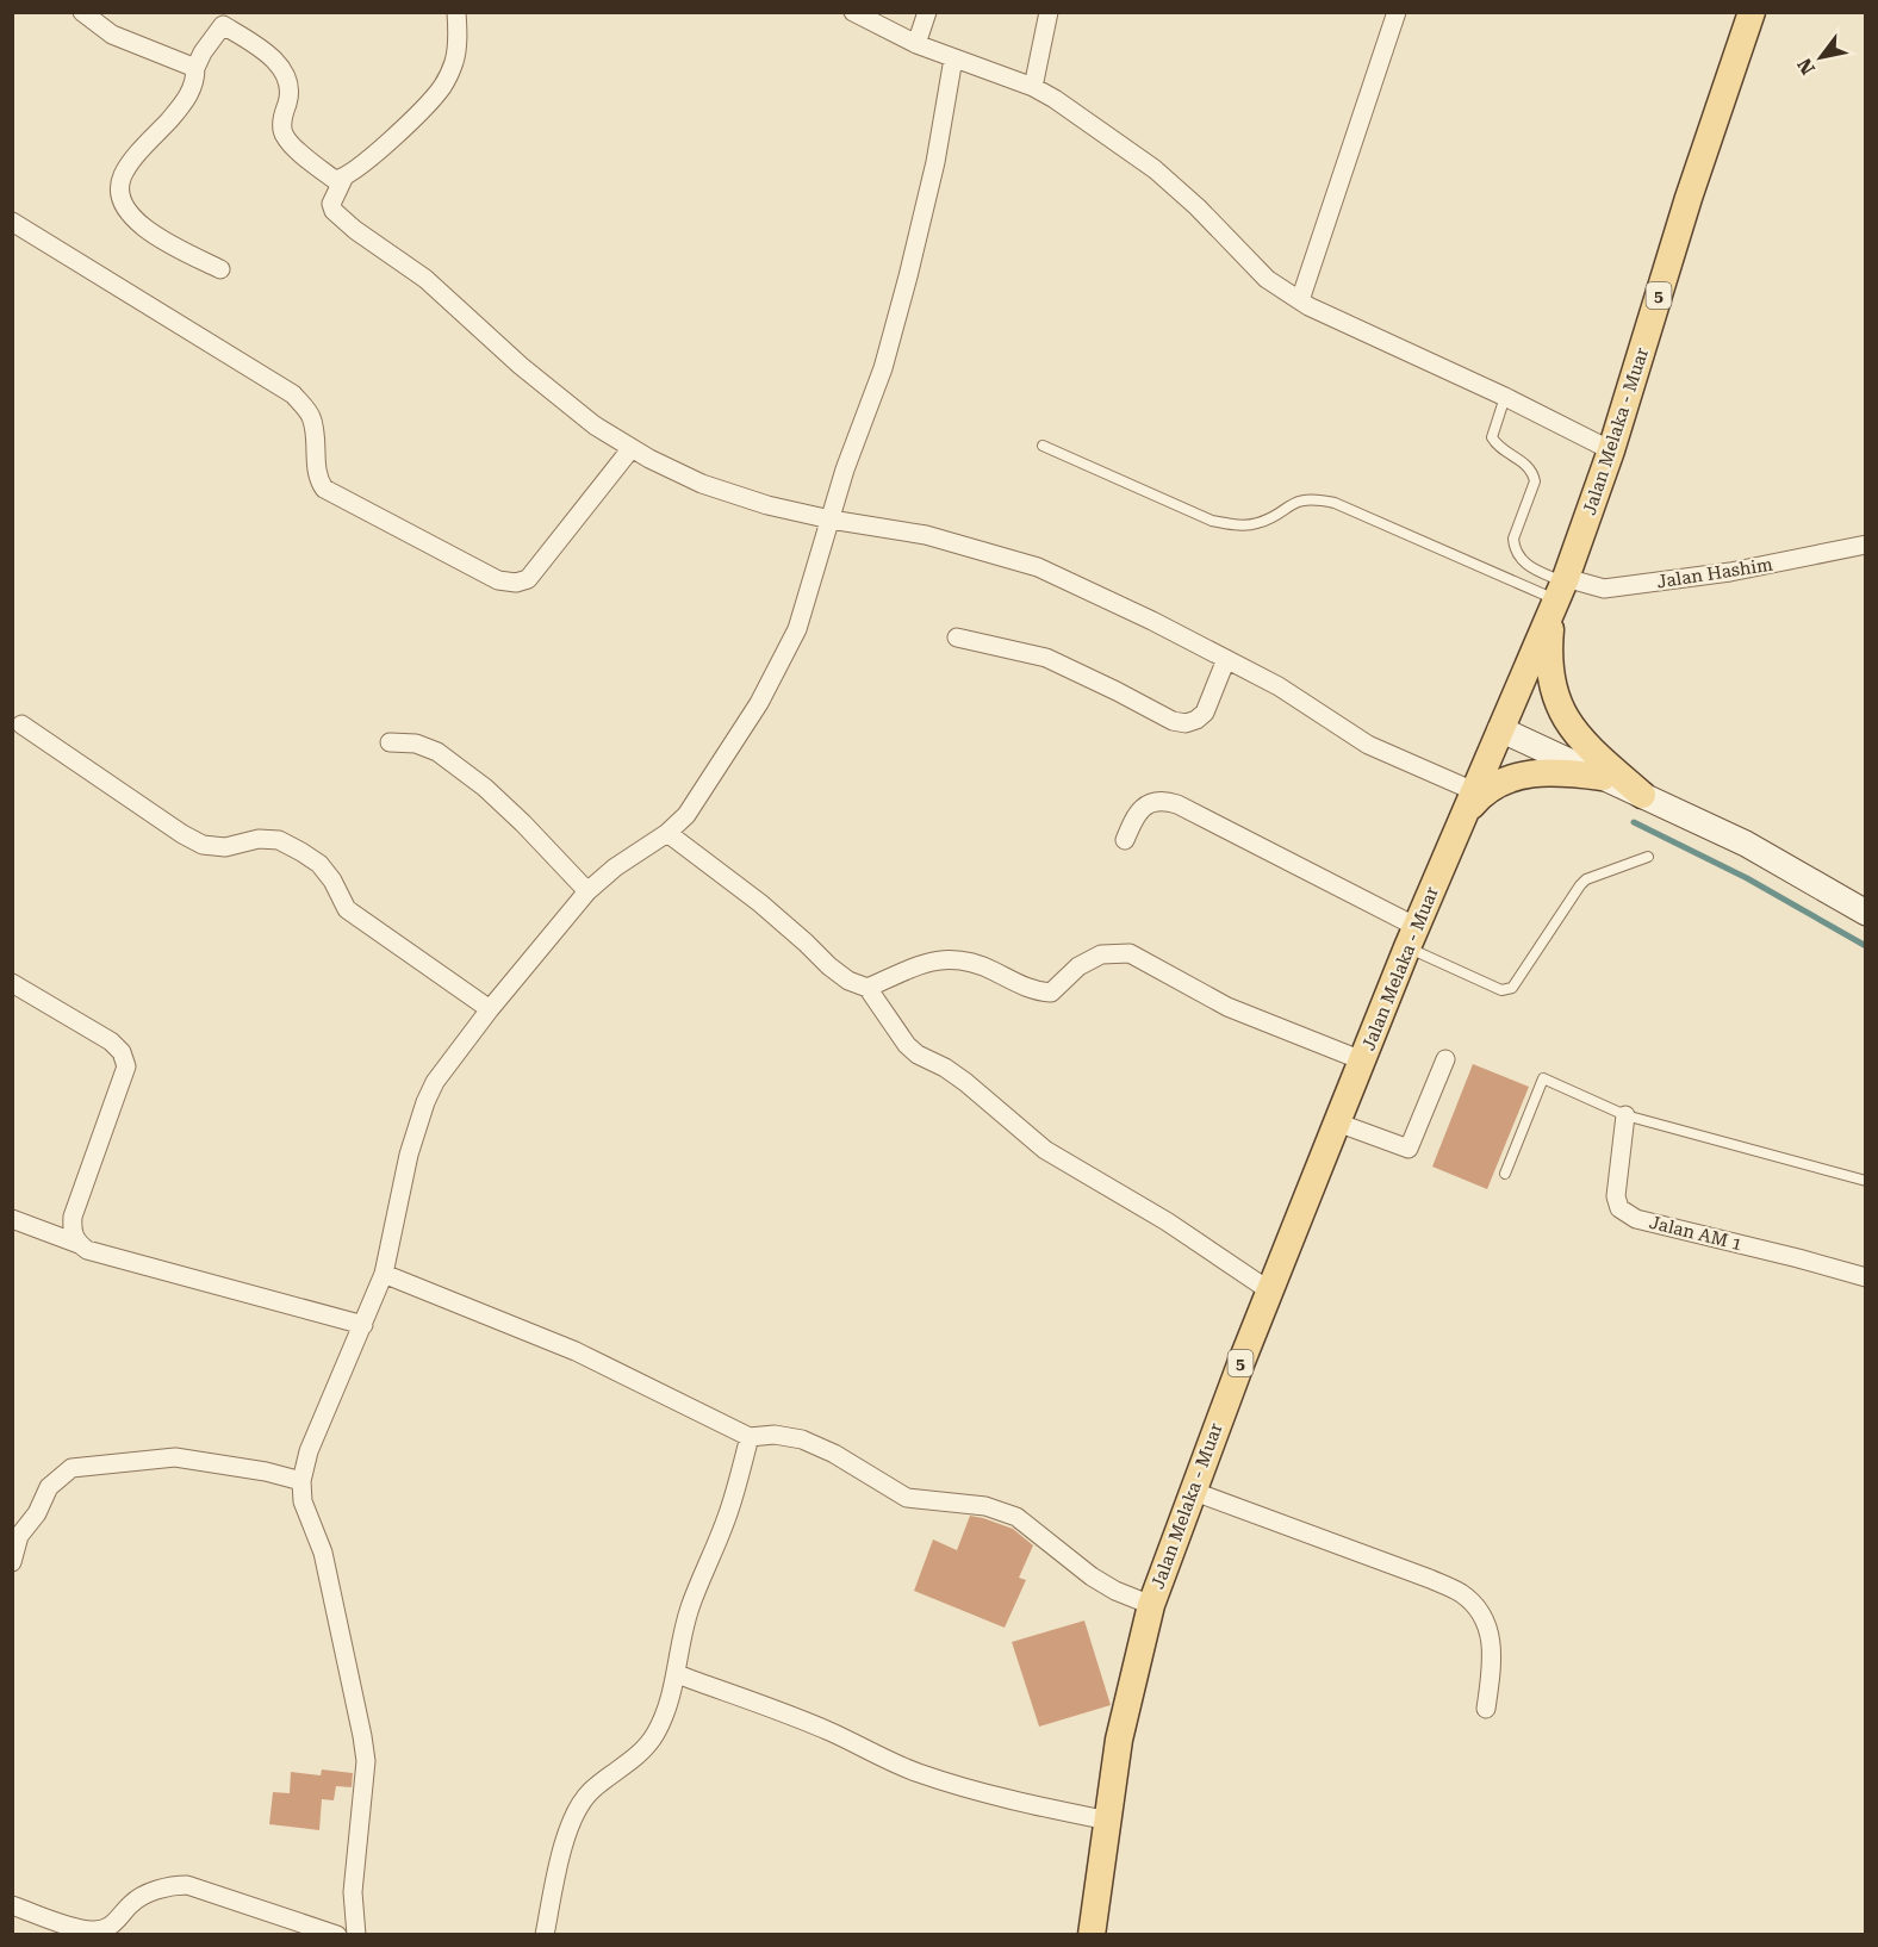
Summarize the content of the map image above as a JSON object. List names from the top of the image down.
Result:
{
  "streets": {
    "main road": ["5", "Jalan Melaka - Muar"],
    "street": ["Jalan Hashim", "Jalan AM 1"]
  },
  "crossings": [
    ["Jalan Melaka - Muar", "Jalan Hashim"]
  ],
  "north": "bottom left"
}
